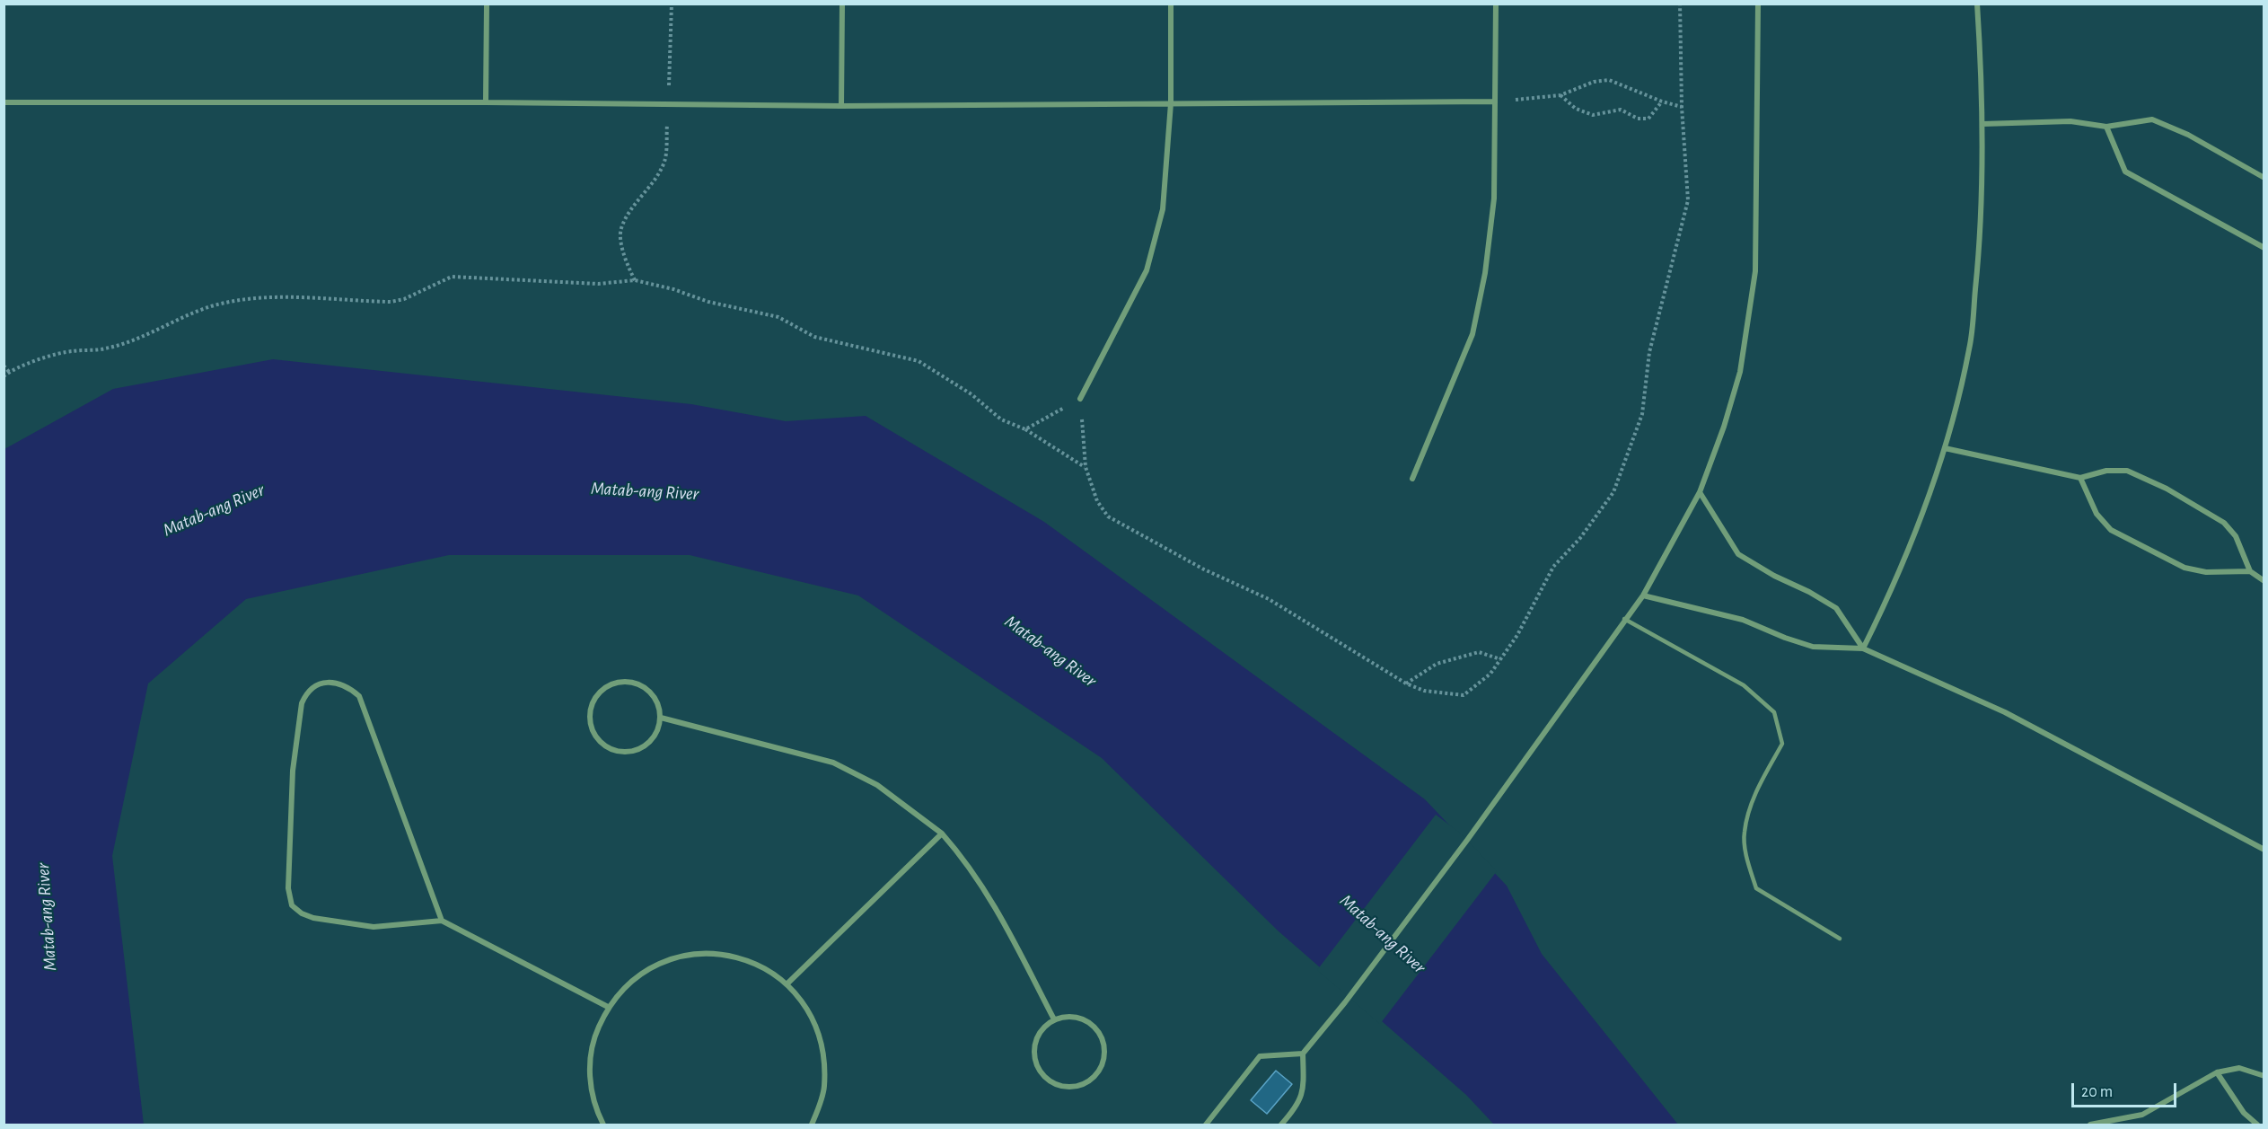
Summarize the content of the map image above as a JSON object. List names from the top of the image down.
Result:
{
  "water": ["Matab-ang River"],
  "scale_bar": "20 m"
}
